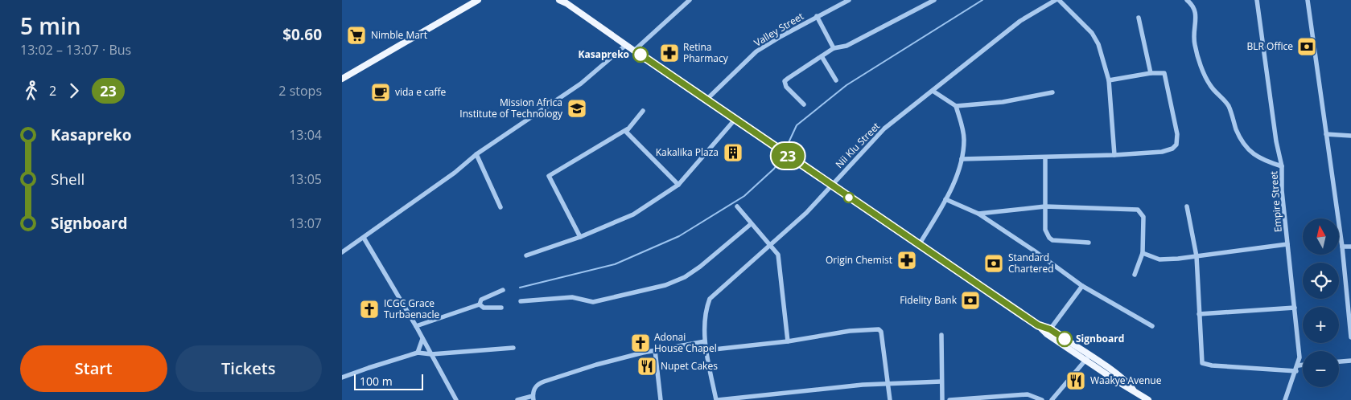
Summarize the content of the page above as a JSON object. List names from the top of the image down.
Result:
{
  "streets": {
    "street": ["Valley Street", "Nii Klu Street", "Empire Street"]
  },
  "places": {
    "supermarket": ["Nimble Mart"],
    "bank": ["BLR Office", "Standard Chartered", "Fidelity Bank"],
    "pharmacy": ["Retina Pharmacy", "Origin Chemist"],
    "other": ["Kasapreko", "Signboard"],
    "cafe": ["vida e caffe"],
    "school or university": ["Mission Africa Institute of Technology"],
    "building": ["Kakalika Plaza"],
    "church": ["ICGC Grace Turbaenacle", "Adonai House Chapel"],
    "restaurant": ["Nupet Cakes", "Waakye Avenue"]
  },
  "lines": ["bus line 23"],
  "scale_bar": "100 m",
  "north": "top",
  "page": {
    "heading": ["5 min", "13:02 – 13:07 · Bus", "$0.60"],
    "on_map": "23",
    "legs": ["2", "23", "2 stops"],
    "list": [
      {
        "name": "Kasapreko",
        "value": "13:04"
      },
      {
        "name": "Shell",
        "value": "13:05"
      },
      {
        "name": "Signboard",
        "value": "13:07"
      }
    ],
    "map_buttons": ["+", "−"],
    "buttons": ["Start", "Tickets"],
    "scale": "100 m"
  }
}
